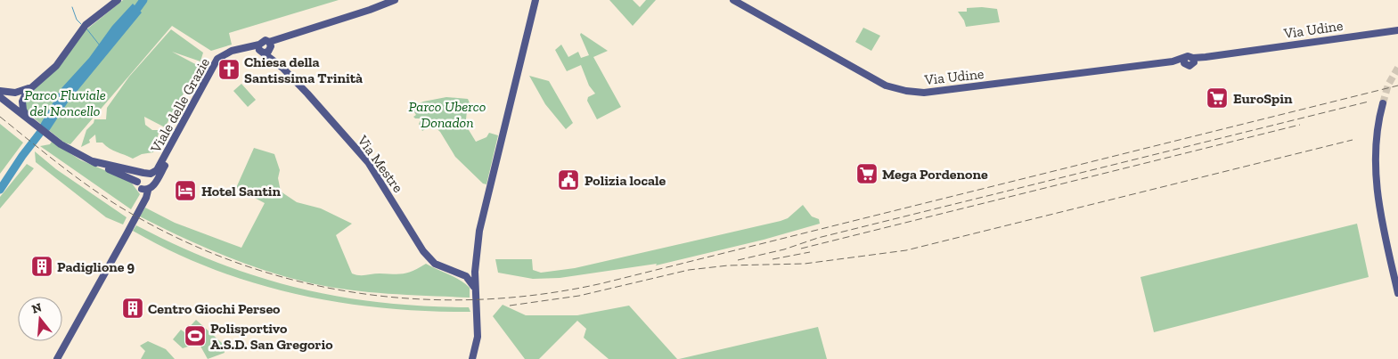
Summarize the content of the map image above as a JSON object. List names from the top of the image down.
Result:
{
  "streets": {
    "main road": ["Via Udine", "Viale delle Grazie", "Via Mestre"]
  },
  "crossings": [
    ["Viale delle Grazie", "Via Mestre"]
  ],
  "parks": ["Parco Fluviale del Noncello", "Parco Uberco Donadon"],
  "places": {
    "church": ["Chiesa della Santissima Trinità"],
    "supermarket": ["EuroSpin", "Mega Pordenone"],
    "public building": ["Polizia locale"],
    "hotel": ["Hotel Santin"],
    "building": ["Padiglione 9", "Centro Giochi Perseo"],
    "sports": ["Polisportivo A.S.D. San Gregorio"]
  },
  "north": "top"
}
